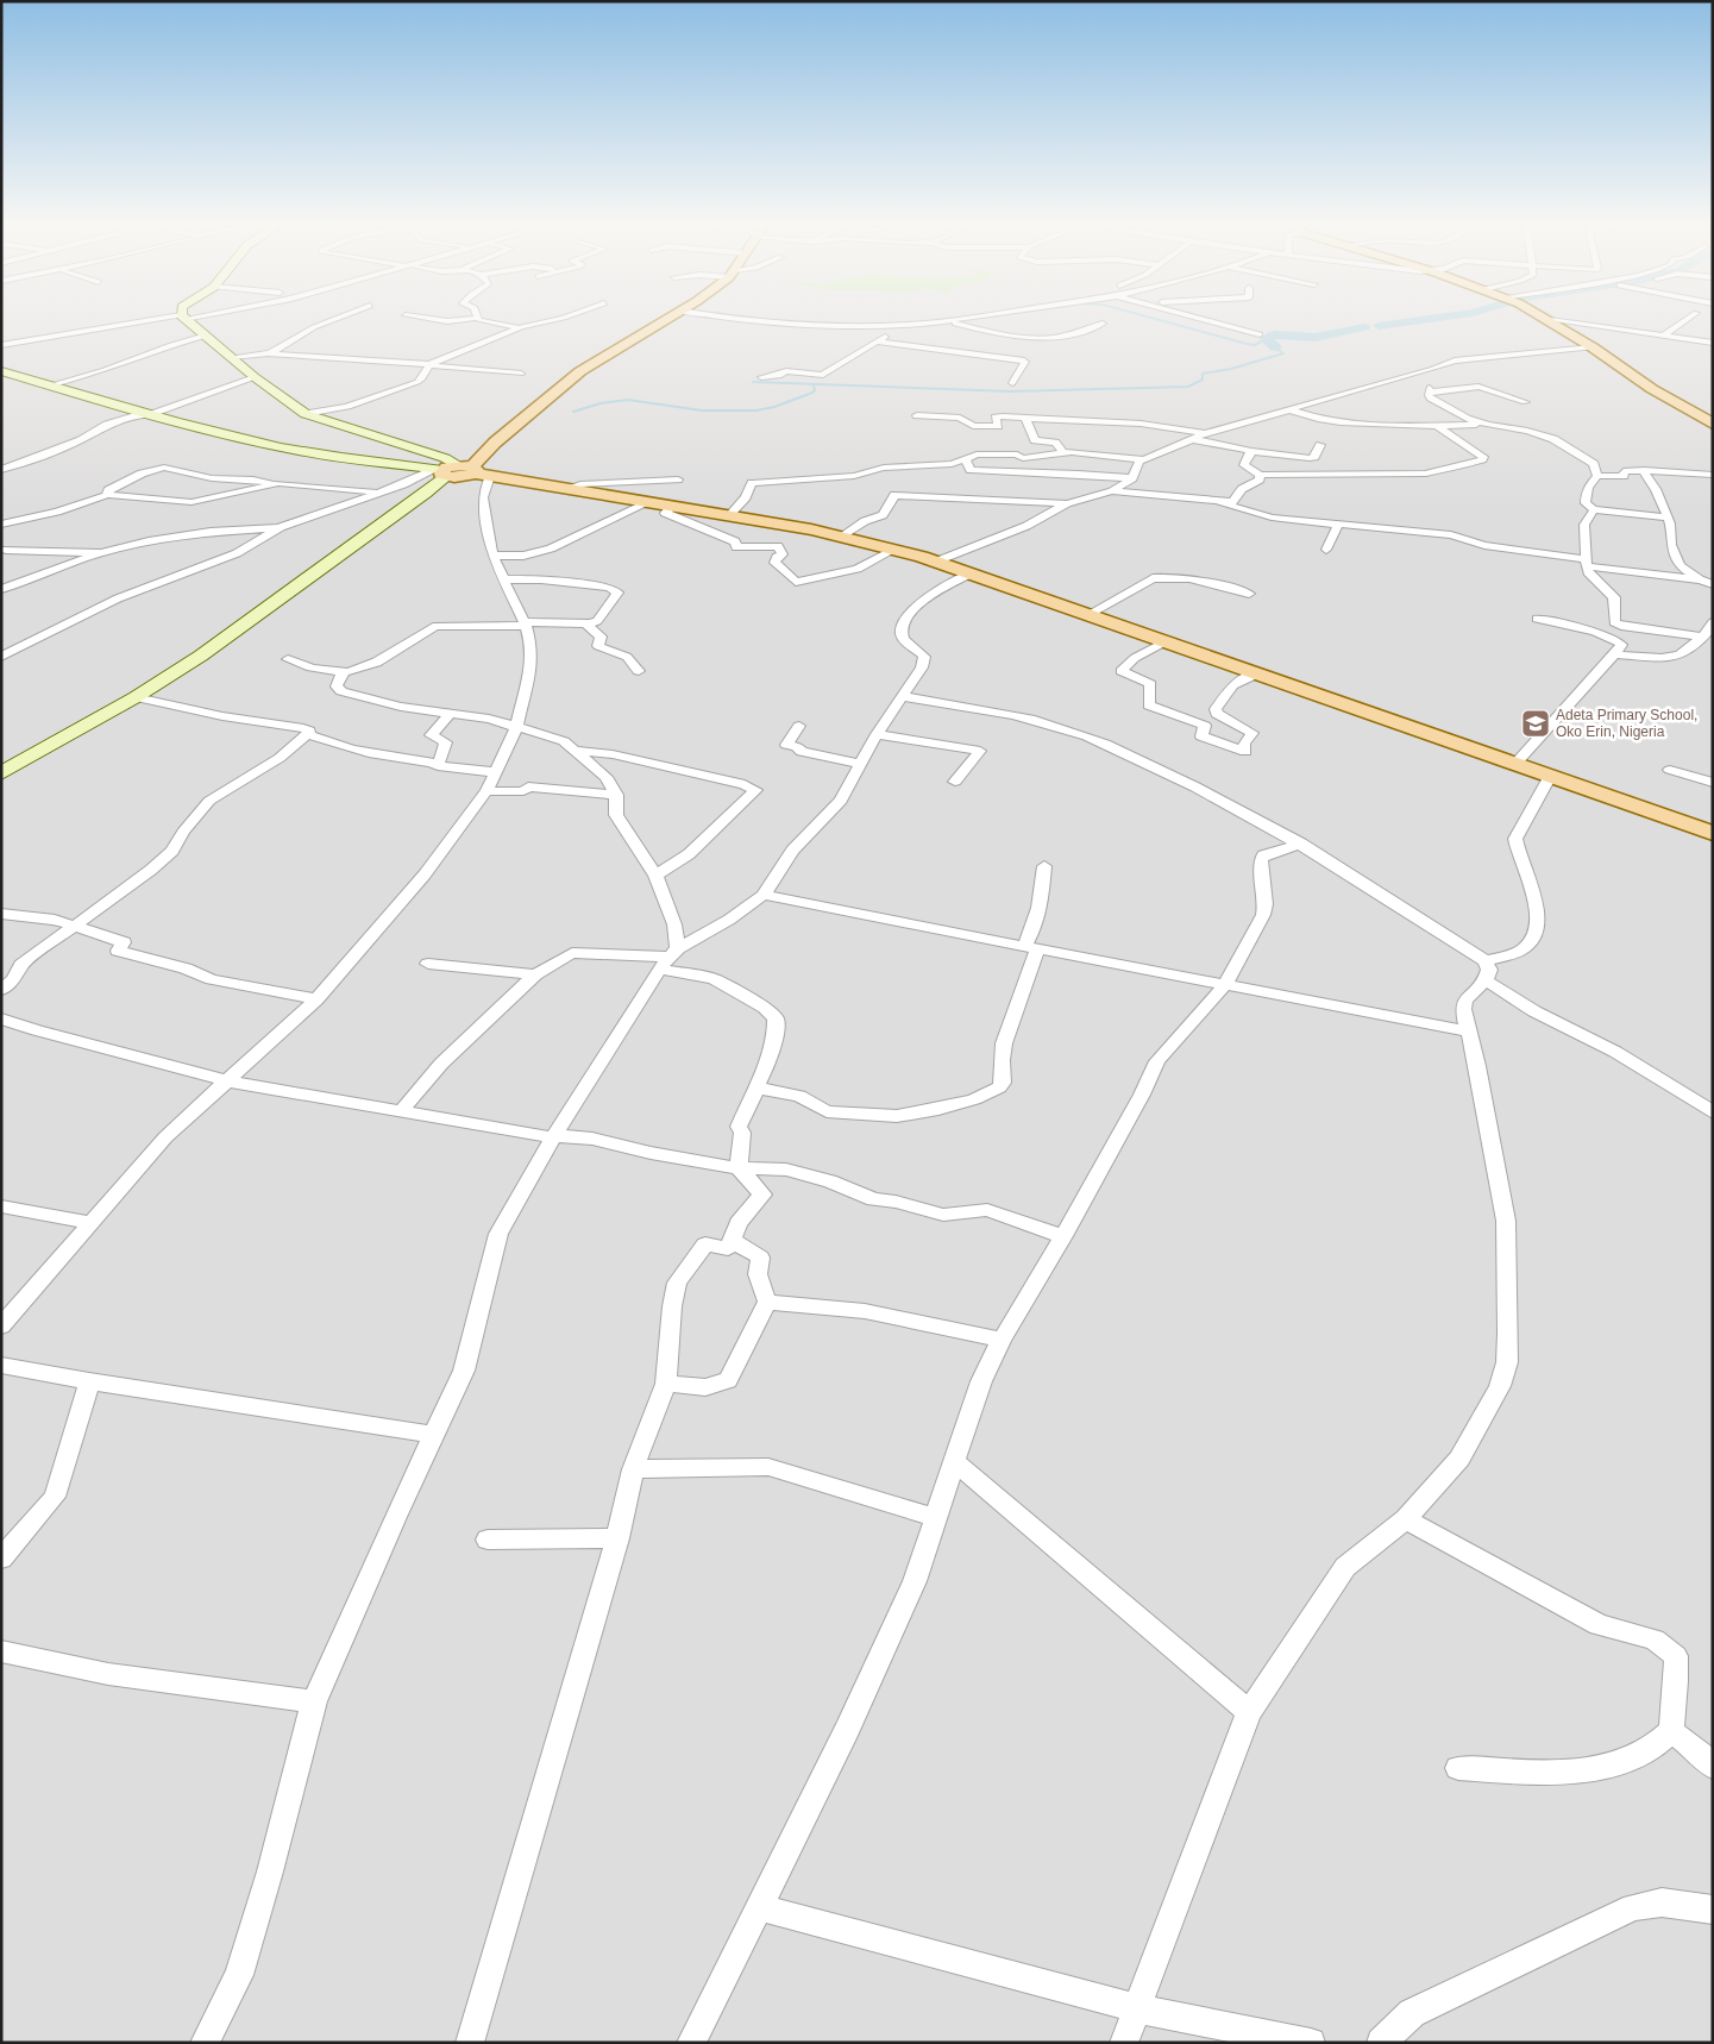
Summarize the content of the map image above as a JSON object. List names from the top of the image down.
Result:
{
  "places": {
    "school or university": ["Adeta Primary School, Oko Erin, Nigeria"]
  }
}
